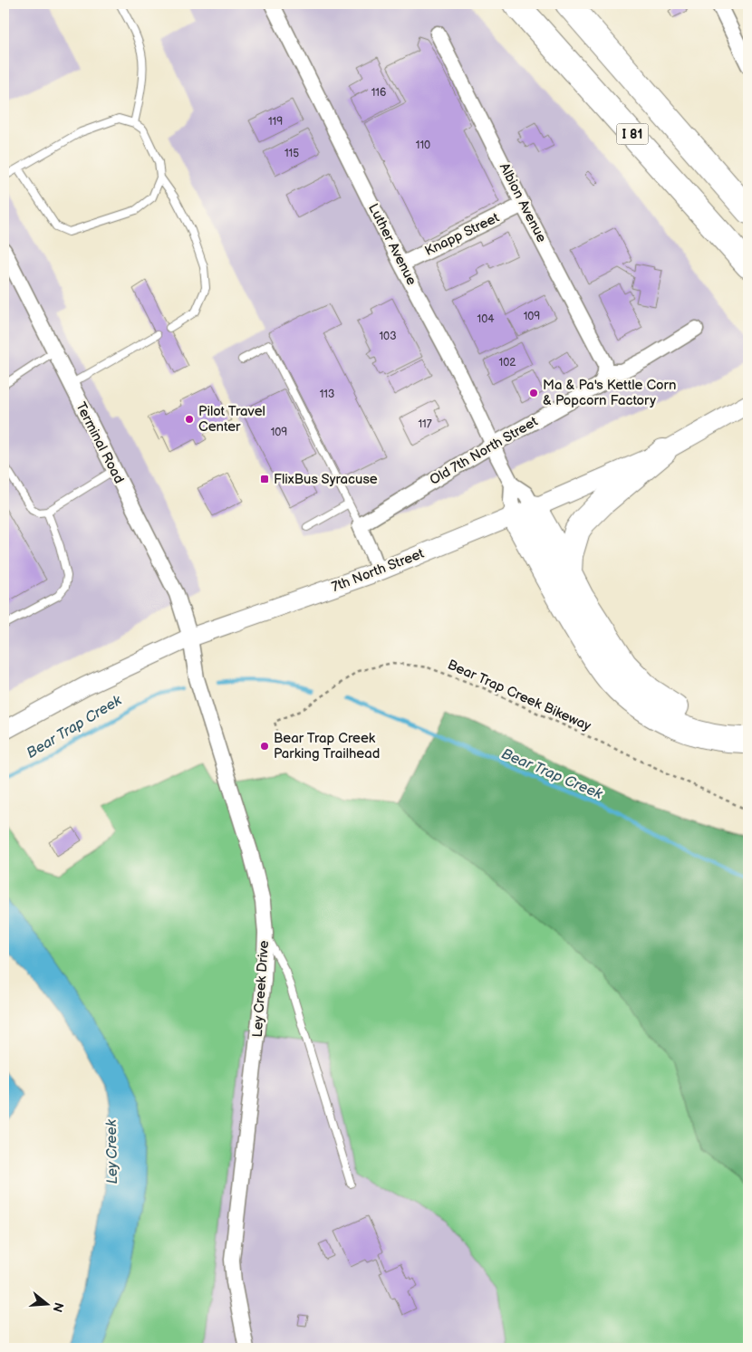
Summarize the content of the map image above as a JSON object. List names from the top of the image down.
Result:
{
  "streets": {
    "highway": ["I 81"],
    "street": [
      "Albion Avenue",
      "Knapp Street",
      "Luther Avenue",
      "Terminal Road",
      "Old 7th North Street",
      "7th North Street",
      "Ley Creek Drive"
    ],
    "path": ["Bear Trap Creek Bikeway"]
  },
  "crossings": [
    ["Albion Avenue", "Knapp Street"],
    ["Albion Avenue", "Old 7th North Street"],
    ["Knapp Street", "Luther Avenue"],
    ["Luther Avenue", "Old 7th North Street"],
    ["Luther Avenue", "7th North Street"],
    ["Terminal Road", "7th North Street"],
    ["Terminal Road", "Ley Creek Drive"],
    ["7th North Street", "Ley Creek Drive"]
  ],
  "water": ["Bear Trap Creek", "Ley Creek"],
  "places": {
    "other": ["Ma & Pa's Kettle Corn & Popcorn Factory", "Pilot Travel Center", "Bear Trap Creek Parking Trailhead"],
    "transit": ["FlixBus Syracuse"]
  },
  "house_numbers": [
    "116",
    "119",
    "110",
    "115",
    "109",
    "104",
    "103",
    "102",
    "113",
    "117",
    "109"
  ],
  "north": "right"
}
